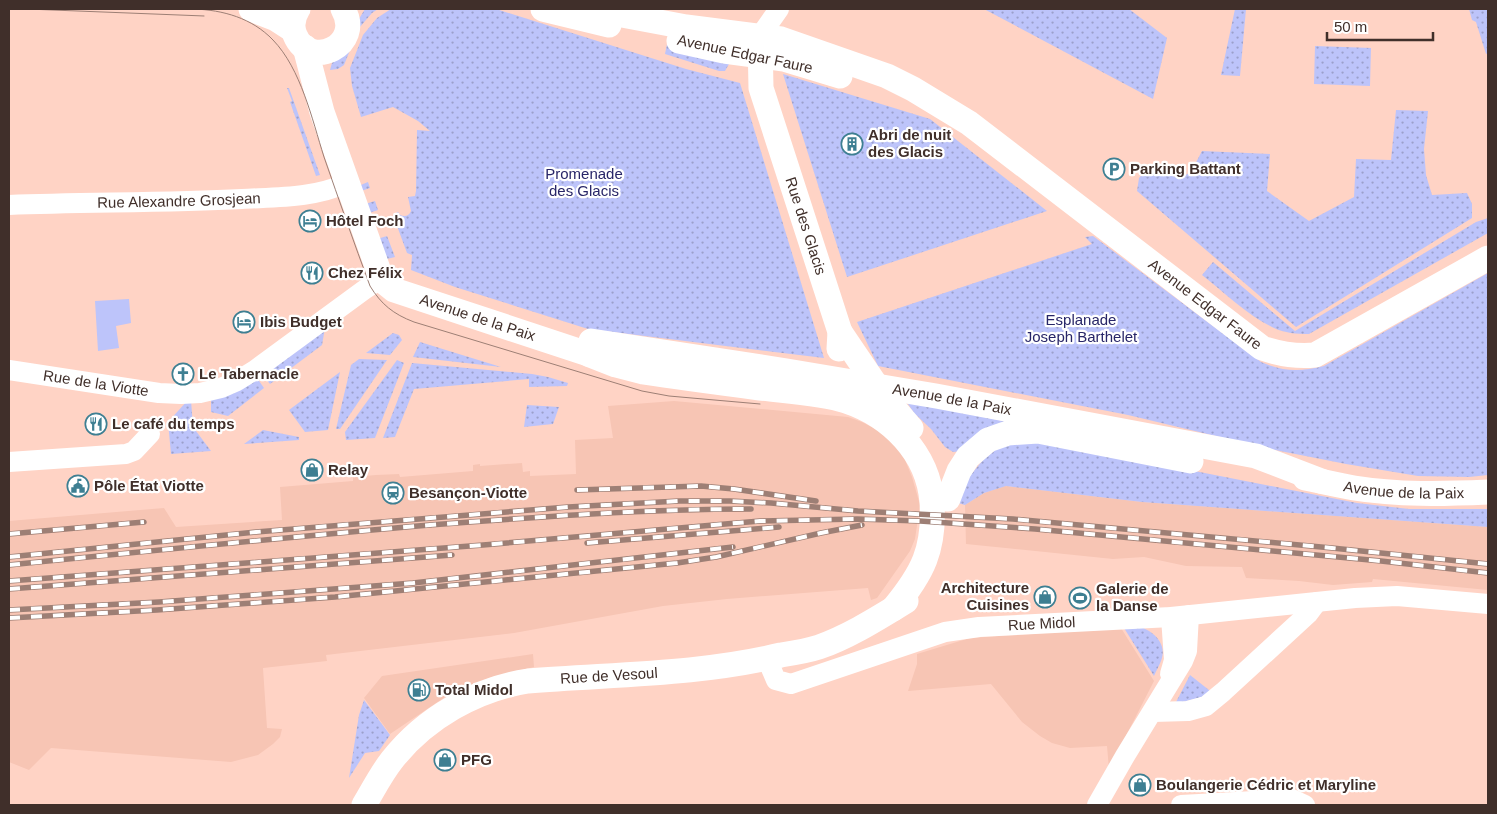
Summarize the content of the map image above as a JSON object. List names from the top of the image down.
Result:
{
  "streets": {
    "main road": [
      "Avenue Edgar Faure",
      "Rue des Glacis",
      "Avenue de la Paix",
      "Rue de Vesoul"
    ],
    "street": ["Rue Alexandre Grosjean", "Rue de la Viotte", "Rue Midol"]
  },
  "crossings": [
    ["Avenue Edgar Faure", "Rue des Glacis"],
    ["Rue Alexandre Grosjean", "Avenue de la Paix"],
    ["Rue des Glacis", "Avenue de la Paix"],
    ["Rue des Glacis", "Rue de Vesoul"],
    ["Avenue de la Paix", "Rue de la Viotte"],
    ["Avenue de la Paix", "Rue de Vesoul"],
    ["Rue Midol", "Rue de Vesoul"]
  ],
  "parks": ["Promenade des Glacis", "Esplanade Joseph Barthelet"],
  "places": {
    "building": ["Abri de nuit des Glacis"],
    "parking": ["Parking Battant"],
    "hotel": ["Hôtel Foch", "Ibis Budget"],
    "restaurant": ["Chez Félix", "Le café du temps"],
    "church": ["Le Tabernacle"],
    "shop": [
      "Relay",
      "Architecture Cuisines",
      "PFG",
      "Boulangerie Cédric et Maryline"
    ],
    "public building": ["Pôle État Viotte"],
    "station": ["Besançon-Viotte"],
    "sports": ["Galerie de la Danse"],
    "fuel station": ["Total Midol"]
  },
  "scale_bar": "50 m"
}
